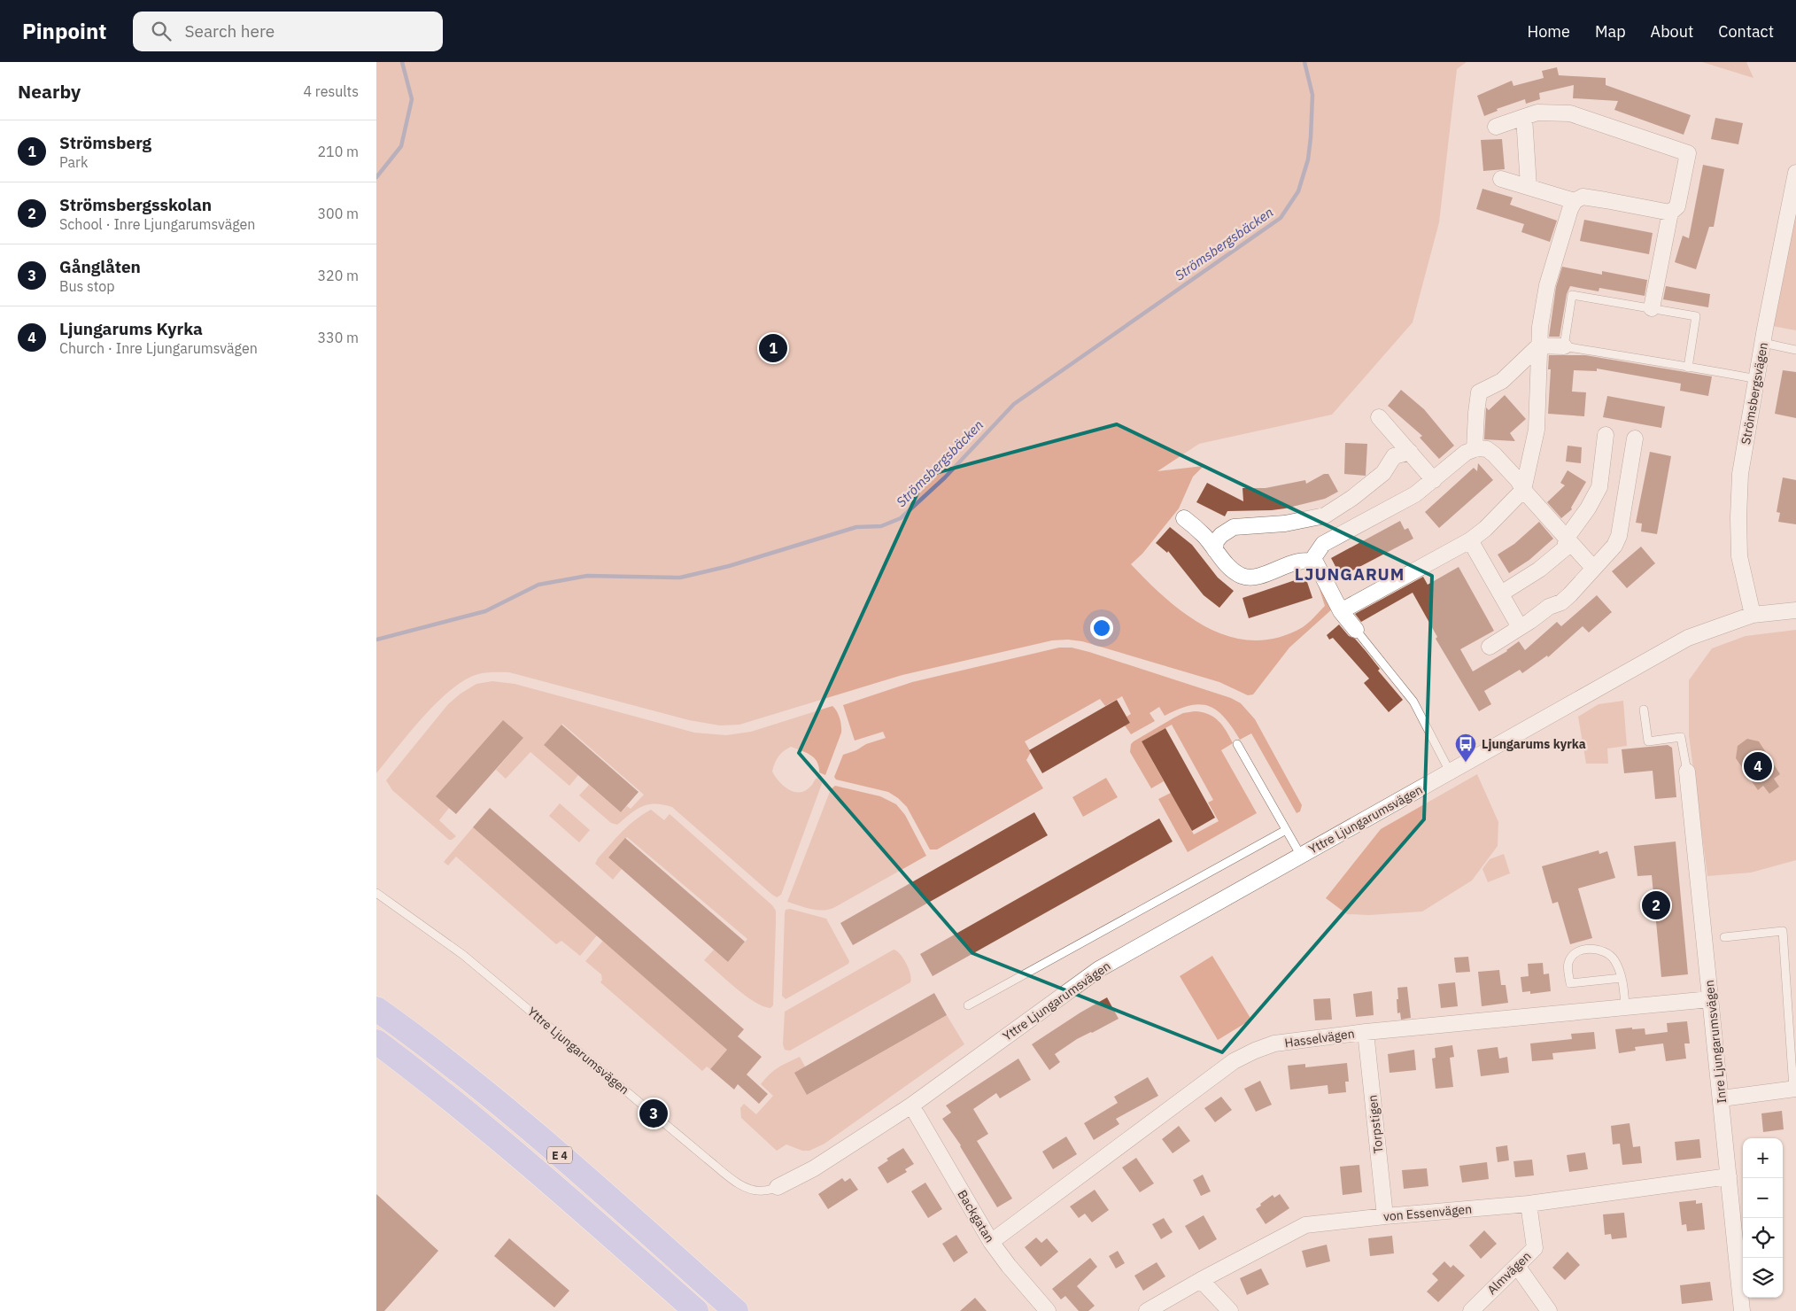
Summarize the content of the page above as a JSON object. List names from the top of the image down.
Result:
{
  "streets": {
    "highway": ["E 4"],
    "street": [
      "Strömsbergsvägen",
      "Yttre Ljungarumsvägen",
      "Hasselvägen",
      "Inre Ljungarumsvägen",
      "Torpstigen",
      "von Essenvägen",
      "Backgatan",
      "Almvägen"
    ]
  },
  "crossings": [
    ["Strömsbergsvägen", "Yttre Ljungarumsvägen"],
    ["Hasselvägen", "Inre Ljungarumsvägen"],
    ["Hasselvägen", "Torpstigen"],
    ["Hasselvägen", "Backgatan"],
    ["Inre Ljungarumsvägen", "von Essenvägen"],
    ["Torpstigen", "von Essenvägen"],
    ["von Essenvägen", "Almvägen"]
  ],
  "districts": ["LJUNGARUM"],
  "water": ["Strömsbergsbäcken"],
  "places": {
    "bus stop": ["Ljungarums kyrka"]
  },
  "page": {
    "header": "Pinpoint",
    "search": "Search here",
    "nav": [
      "Home",
      "Map",
      "About",
      "Contact"
    ],
    "heading": ["Nearby", "4 results"],
    "list": [
      {
        "mark": "1",
        "name": "Strömsberg",
        "note": "Park",
        "value": "210 m"
      },
      {
        "mark": "2",
        "name": "Strömsbergsskolan",
        "note": "School · Inre Ljungarumsvägen",
        "value": "300 m"
      },
      {
        "mark": "3",
        "name": "Gånglåten",
        "note": "Bus stop",
        "value": "320 m"
      },
      {
        "mark": "4",
        "name": "Ljungarums Kyrka",
        "note": "Church · Inre Ljungarumsvägen",
        "value": "330 m"
      }
    ],
    "pins": [
      "1",
      "4",
      "2",
      "3"
    ],
    "map_buttons": ["+", "−"]
  }
}
